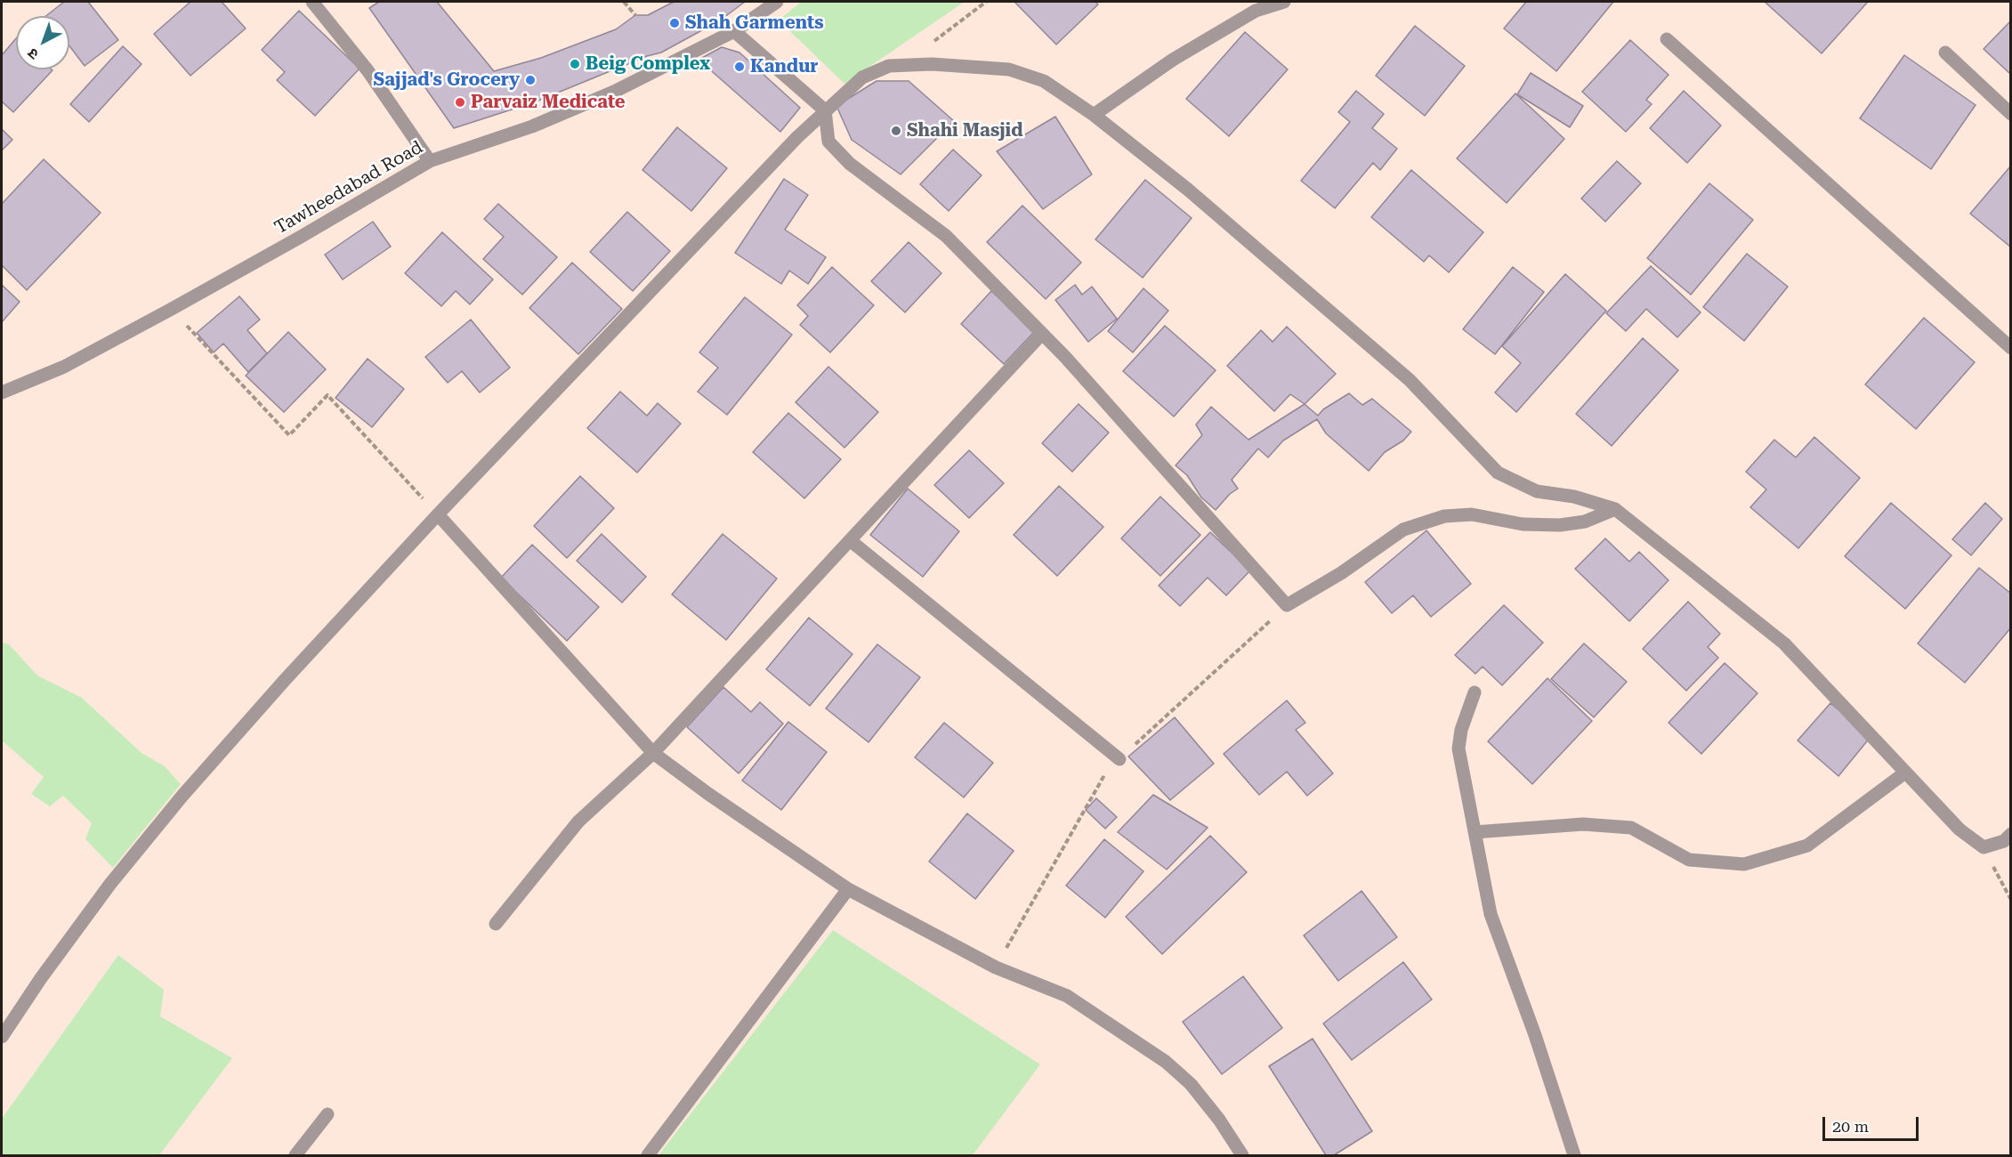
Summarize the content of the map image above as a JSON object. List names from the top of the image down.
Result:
{
  "streets": {
    "street": ["Tawheedabad Road"]
  },
  "places": [
    "Shah Garments",
    "Beig Complex",
    "Kandur",
    "Sajjad's Grocery",
    "Parvaiz Medicate",
    "Shahi Masjid"
  ],
  "scale_bar": "20 m",
  "north": "bottom left"
}
